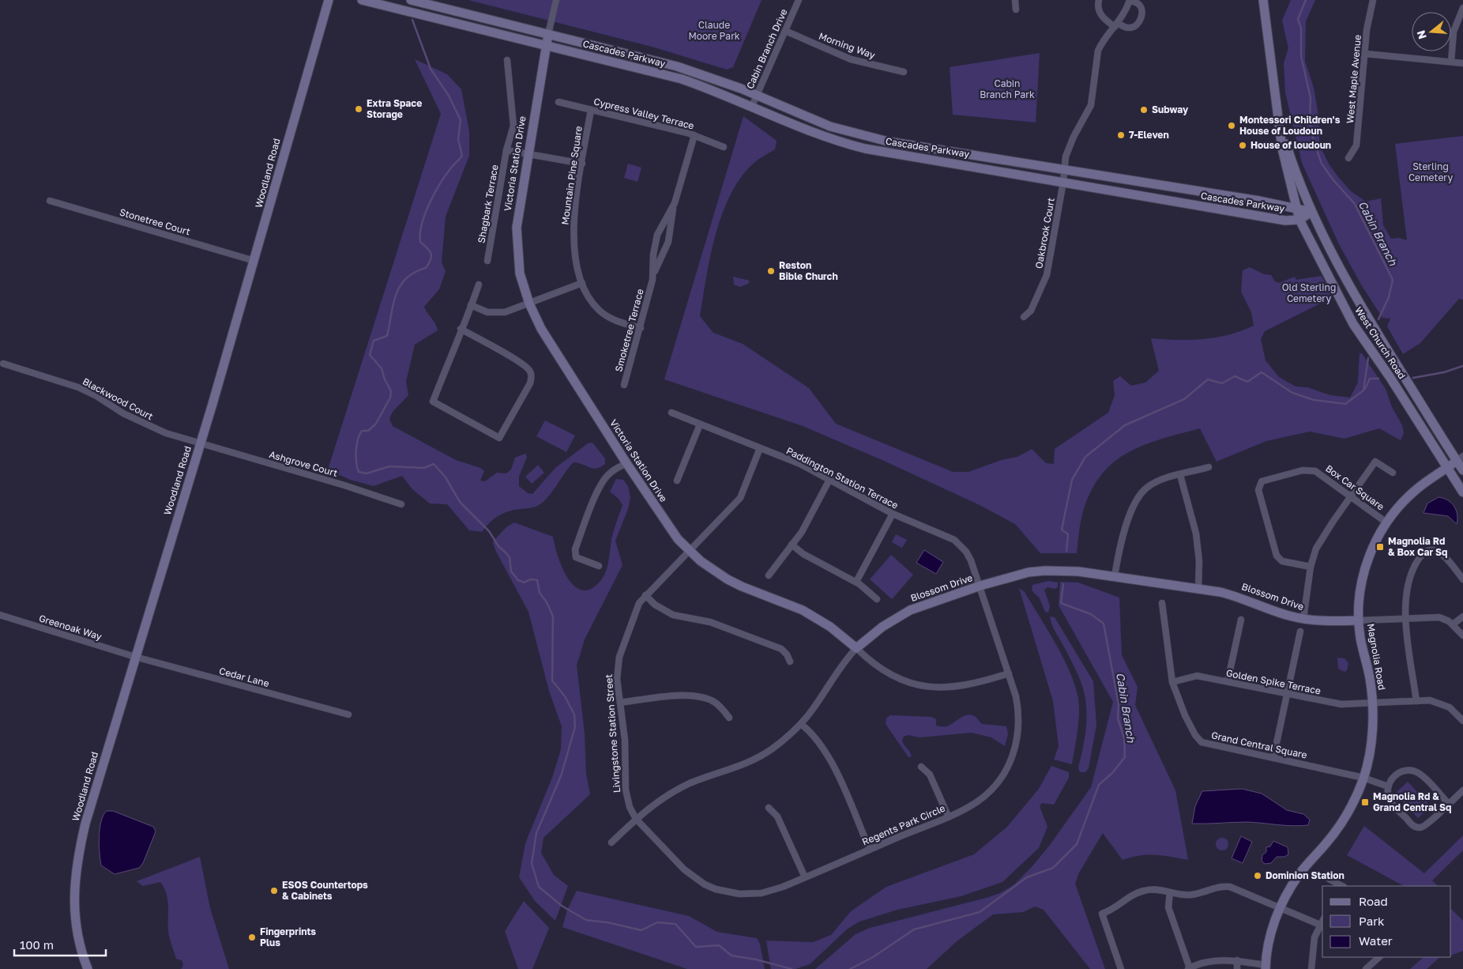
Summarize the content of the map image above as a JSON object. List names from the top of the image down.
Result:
{
  "streets": {
    "street": [
      "Morning Way",
      "Cabin Branch Drive",
      "Cascades Parkway",
      "West Maple Avenue",
      "Cypress Valley Terrace",
      "Victoria Station Drive",
      "Woodland Road",
      "Mountain Pine Square",
      "Shagbark Terrace",
      "Stonetree Court",
      "Oakbrook Court",
      "Smoketree Terrace",
      "West Church Road",
      "Blackwood Court",
      "Ashgrove Court",
      "Paddington Station Terrace",
      "Box Car Square",
      "Blossom Drive",
      "Greenoak Way",
      "Magnolia Road",
      "Cedar Lane",
      "Golden Spike Terrace",
      "Livingstone Station Street",
      "Grand Central Square",
      "Regents Park Circle"
    ]
  },
  "crossings": [
    ["Morning Way", "Cabin Branch Drive"],
    ["Cabin Branch Drive", "Cascades Parkway"],
    ["Cascades Parkway", "Victoria Station Drive"],
    ["Cascades Parkway", "Oakbrook Court"],
    ["Cascades Parkway", "West Church Road"],
    ["Cypress Valley Terrace", "Mountain Pine Square"],
    ["Cypress Valley Terrace", "Smoketree Terrace"],
    ["Victoria Station Drive", "Blossom Drive"],
    ["Victoria Station Drive", "Livingstone Station Street"],
    ["Victoria Station Drive", "Regents Park Circle"],
    ["Woodland Road", "Stonetree Court"],
    ["Woodland Road", "Blackwood Court"],
    ["Woodland Road", "Ashgrove Court"],
    ["Woodland Road", "Greenoak Way"],
    ["Woodland Road", "Cedar Lane"],
    ["Mountain Pine Square", "Smoketree Terrace"],
    ["West Church Road", "Magnolia Road"],
    ["Blackwood Court", "Ashgrove Court"],
    ["Paddington Station Terrace", "Blossom Drive"],
    ["Paddington Station Terrace", "Livingstone Station Street"],
    ["Paddington Station Terrace", "Regents Park Circle"],
    ["Box Car Square", "Magnolia Road"],
    ["Blossom Drive", "Magnolia Road"],
    ["Blossom Drive", "Livingstone Station Street"],
    ["Blossom Drive", "Regents Park Circle"],
    ["Greenoak Way", "Cedar Lane"],
    ["Magnolia Road", "Golden Spike Terrace"],
    ["Magnolia Road", "Grand Central Square"],
    ["Golden Spike Terrace", "Grand Central Square"],
    ["Livingstone Station Street", "Regents Park Circle"]
  ],
  "water": ["Cabin Branch"],
  "parks": [
    "Claude Moore Park",
    "Cabin Branch Park",
    "Sterling Cemetery",
    "Old Sterling Cemetery"
  ],
  "places": {
    "other": [
      "Extra Space Storage",
      "Subway",
      "Montessori Children's House of Loudoun",
      "7-Eleven",
      "House of loudoun",
      "Reston Bible Church",
      "Dominion Station",
      "ESOS Countertops & Cabinets",
      "Fingerprints Plus"
    ],
    "transit": ["Magnolia Rd & Box Car Sq", "Magnolia Rd & Grand Central Sq"]
  },
  "legend": ["Road", "Park", "Water"],
  "scale_bar": "100 m",
  "north": "left"
}
